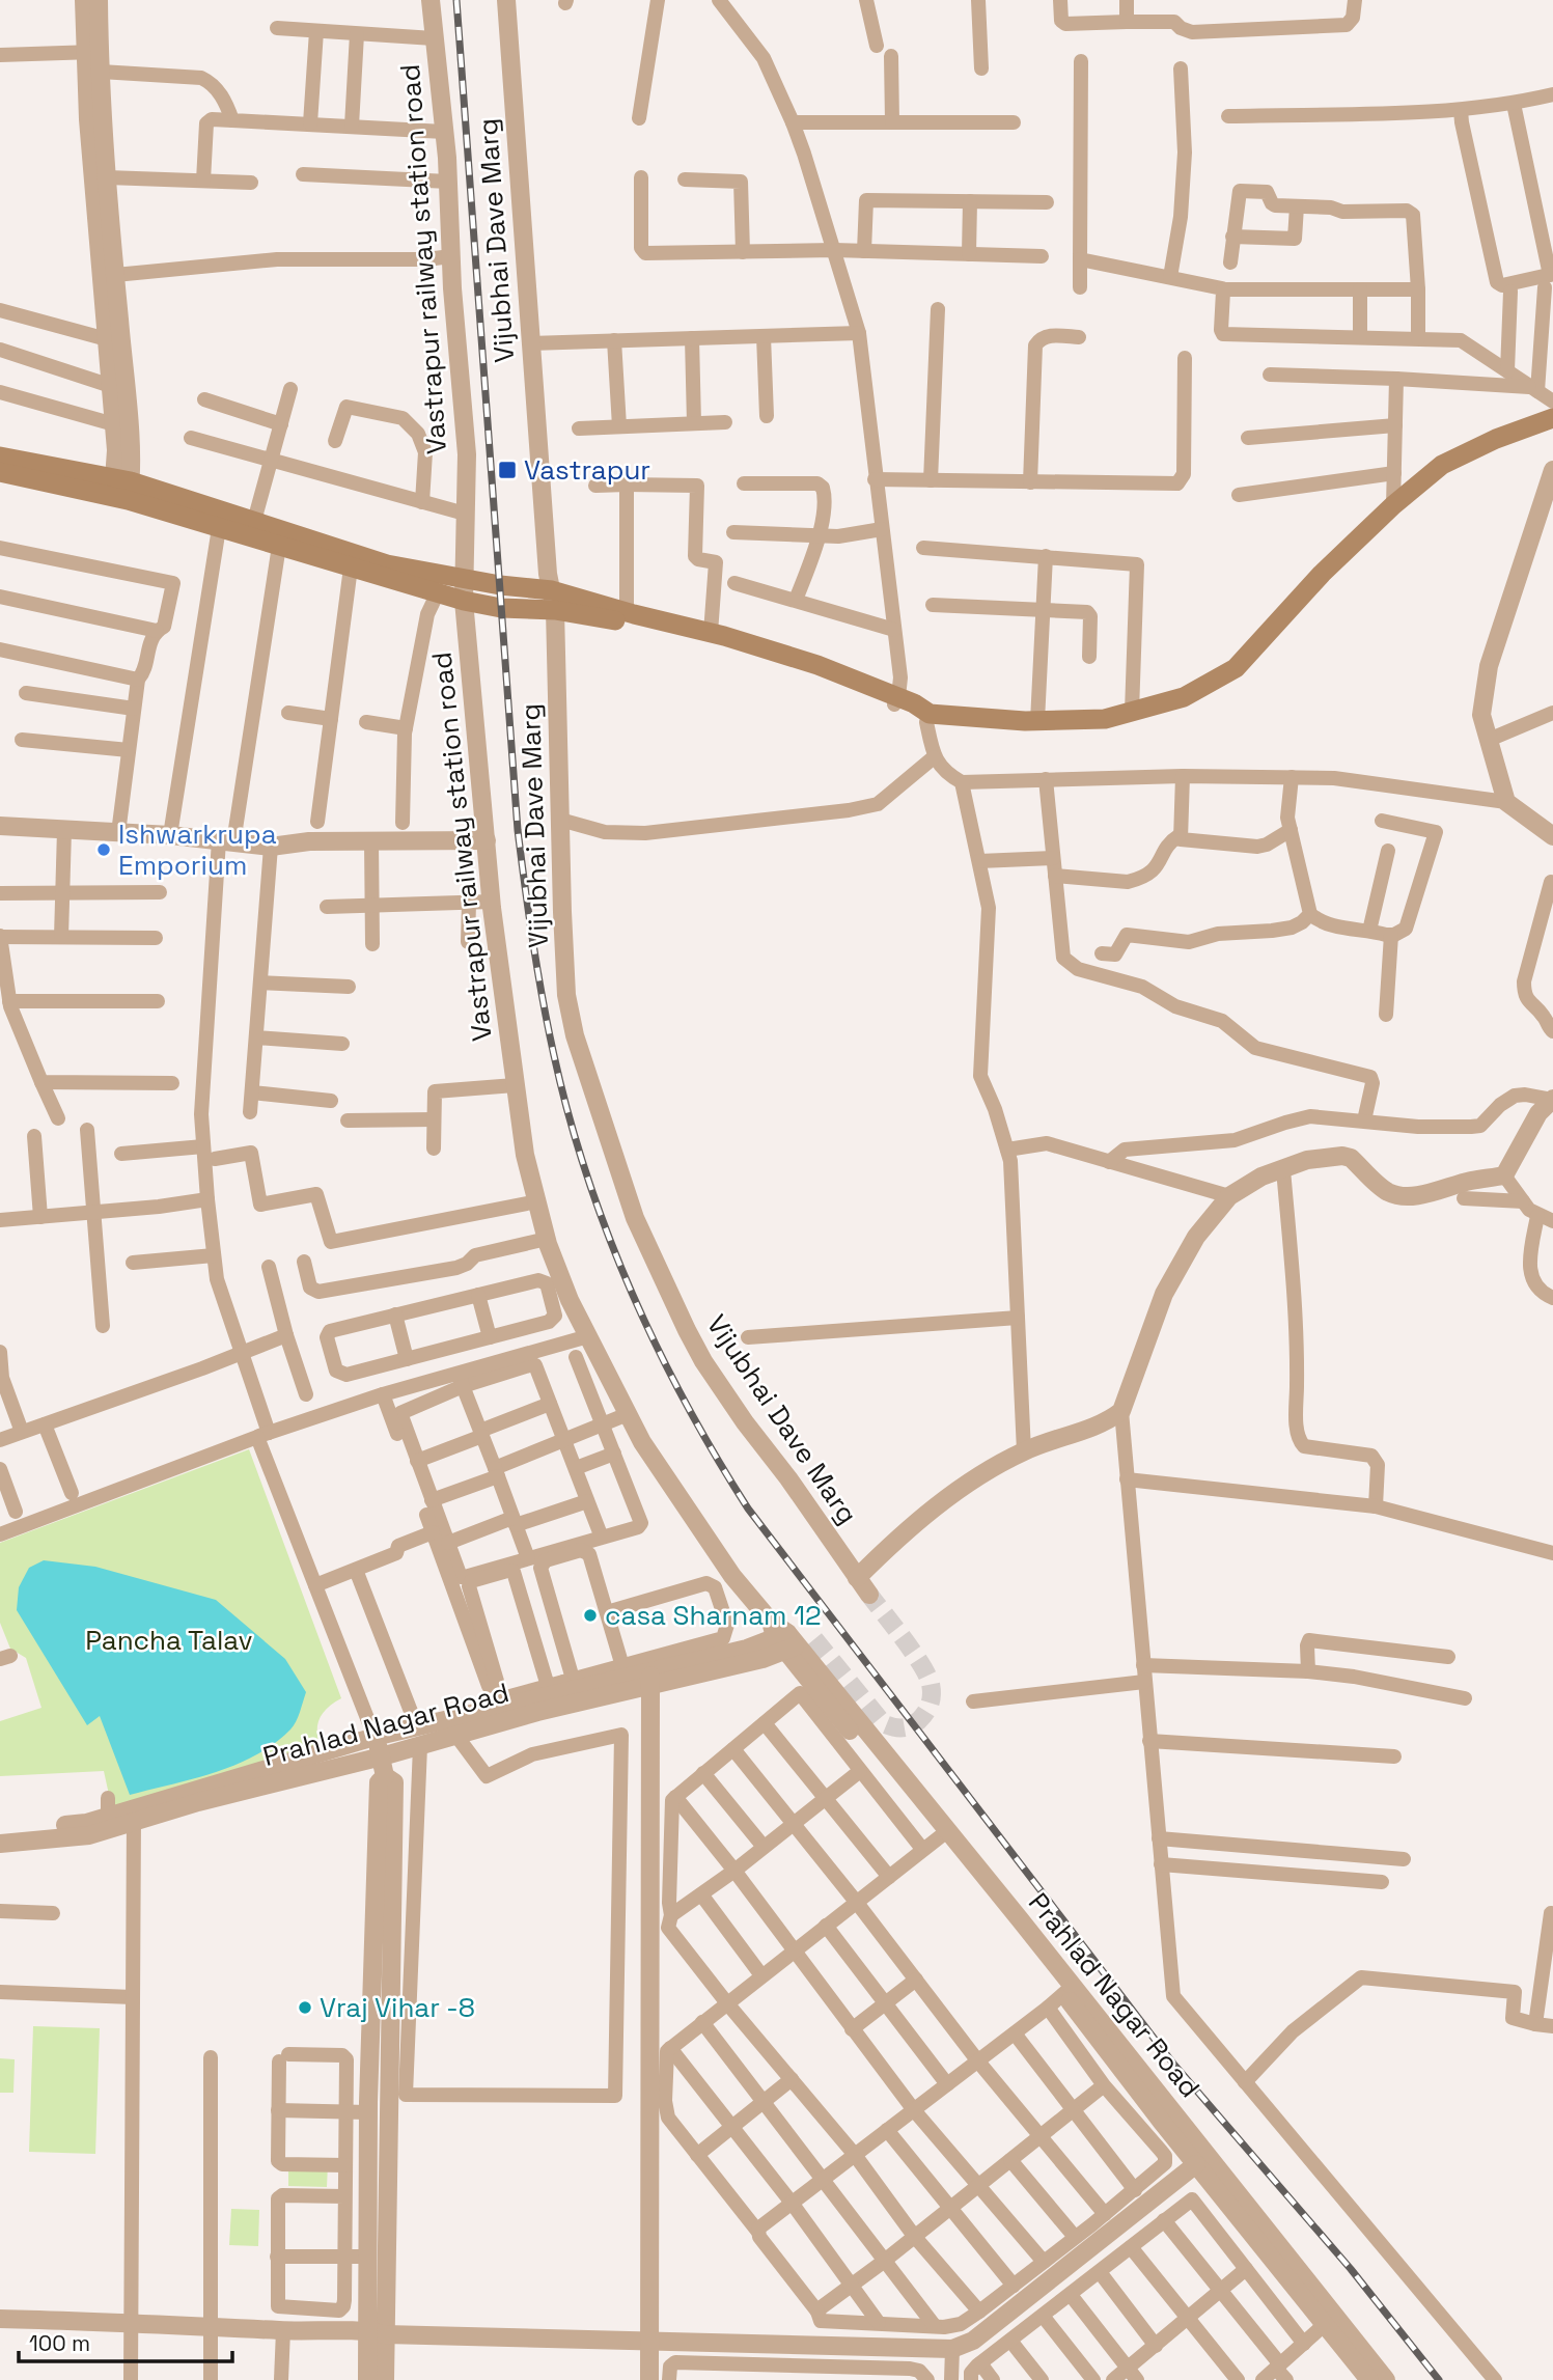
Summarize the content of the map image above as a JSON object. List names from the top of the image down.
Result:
{
  "streets": {
    "street": ["Vijubhai Dave Marg", "Vastrapur railway station road", "Prahlad Nagar Road"]
  },
  "crossings": [
    ["Vastrapur railway station road", "Prahlad Nagar Road"]
  ],
  "parks": ["Pancha Talav"],
  "places": {
    "transit": ["Vastrapur"],
    "other": ["Ishwarkrupa Emporium", "casa Sharnam 12", "Vraj Vihar -8"]
  },
  "scale_bar": "100 m"
}
